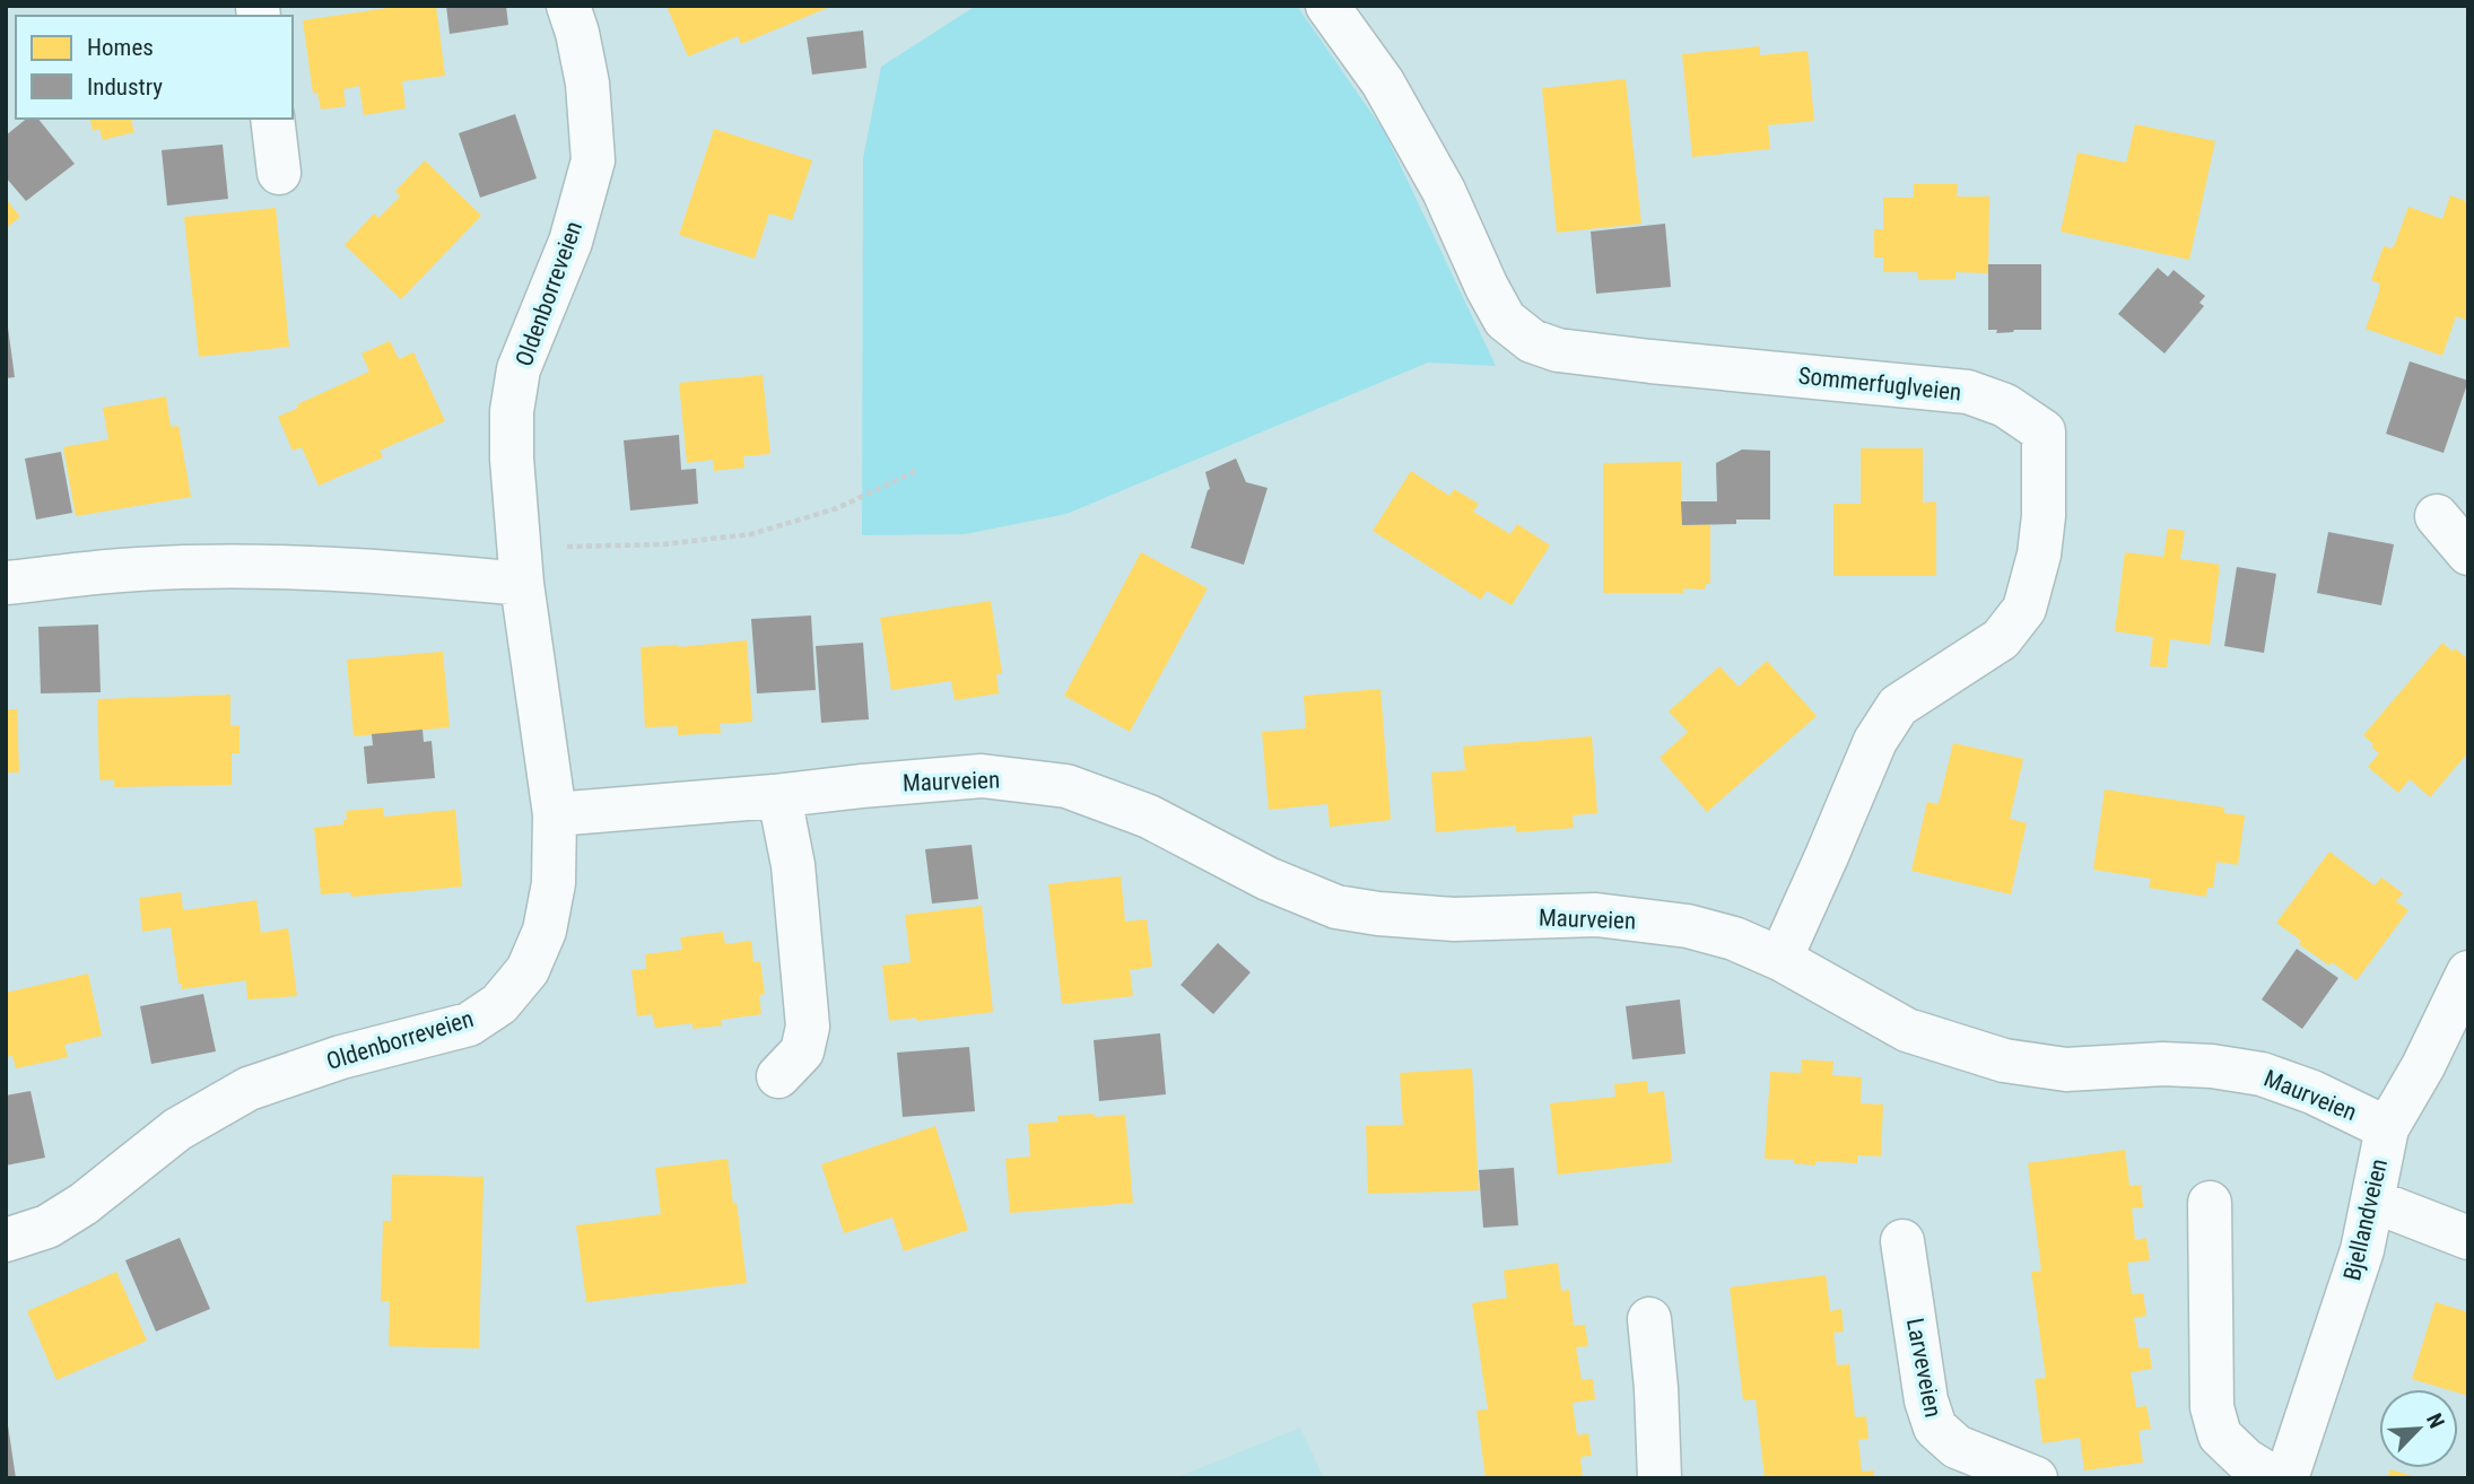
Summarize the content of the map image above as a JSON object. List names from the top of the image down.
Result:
{
  "streets": {
    "street": [
      "Oldenborreveien",
      "Sommerfuglveien",
      "Maurveien",
      "Bjellandveien",
      "Larveveien"
    ]
  },
  "crossings": [
    ["Oldenborreveien", "Maurveien"],
    ["Sommerfuglveien", "Maurveien"],
    ["Maurveien", "Bjellandveien"]
  ],
  "legend": ["Homes", "Industry"],
  "north": "top right"
}
